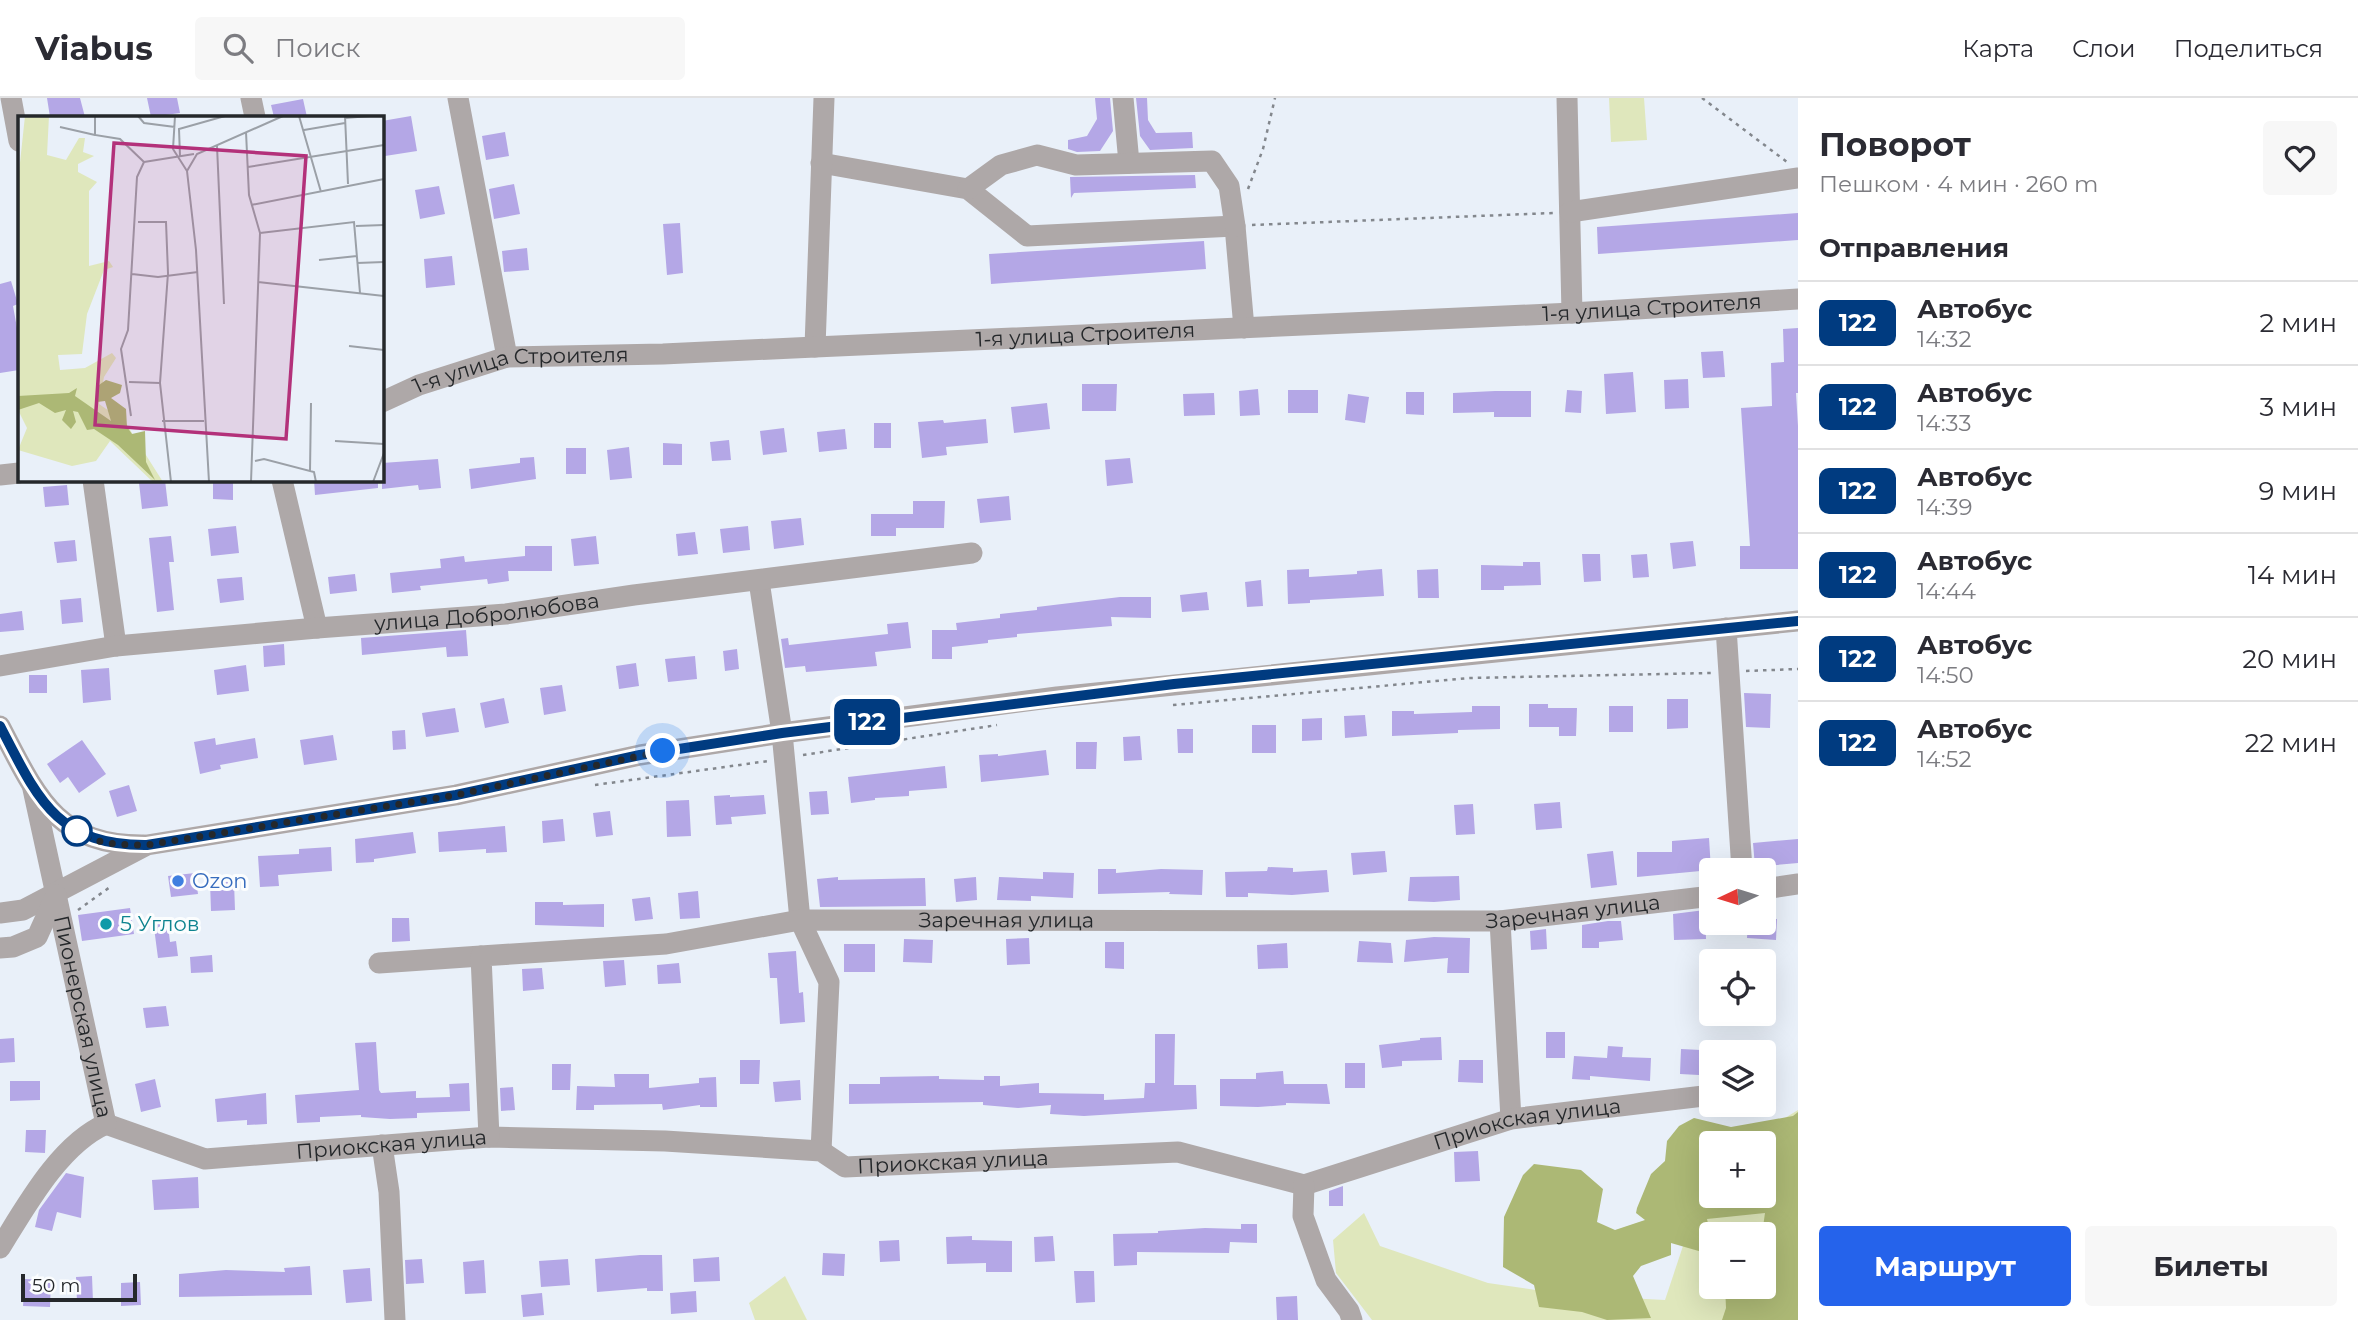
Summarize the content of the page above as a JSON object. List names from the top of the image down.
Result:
{
  "streets": {
    "street": [
      "1-я улица Строителя",
      "улица Добролюбова",
      "Заречная улица",
      "Пионерская улица",
      "Приокская улица"
    ]
  },
  "crossings": [
    ["Пионерская улица", "Приокская улица"]
  ],
  "places": ["Ozon", "5 Углов"],
  "lines": ["bus line 122"],
  "scale_bar": "50 m",
  "north": "left",
  "page": {
    "header": "Viabus",
    "search": "Поиск",
    "nav": ["Карта", "Слои", "Поделиться"],
    "on_map": "122",
    "heading": [
      ["Поворот", "Пешком · 4 мин · 260 m"],
      "Отправления"
    ],
    "list": [
      {
        "mark": "122",
        "name": "Автобус",
        "note": "14:32",
        "value": "2 мин"
      },
      {
        "mark": "122",
        "name": "Автобус",
        "note": "14:33",
        "value": "3 мин"
      },
      {
        "mark": "122",
        "name": "Автобус",
        "note": "14:39",
        "value": "9 мин"
      },
      {
        "mark": "122",
        "name": "Автобус",
        "note": "14:44",
        "value": "14 мин"
      },
      {
        "mark": "122",
        "name": "Автобус",
        "note": "14:50",
        "value": "20 мин"
      },
      {
        "mark": "122",
        "name": "Автобус",
        "note": "14:52",
        "value": "22 мин"
      }
    ],
    "map_buttons": ["+", "−"],
    "buttons": ["Маршрут", "Билеты"],
    "scale": "50 m"
  }
}
